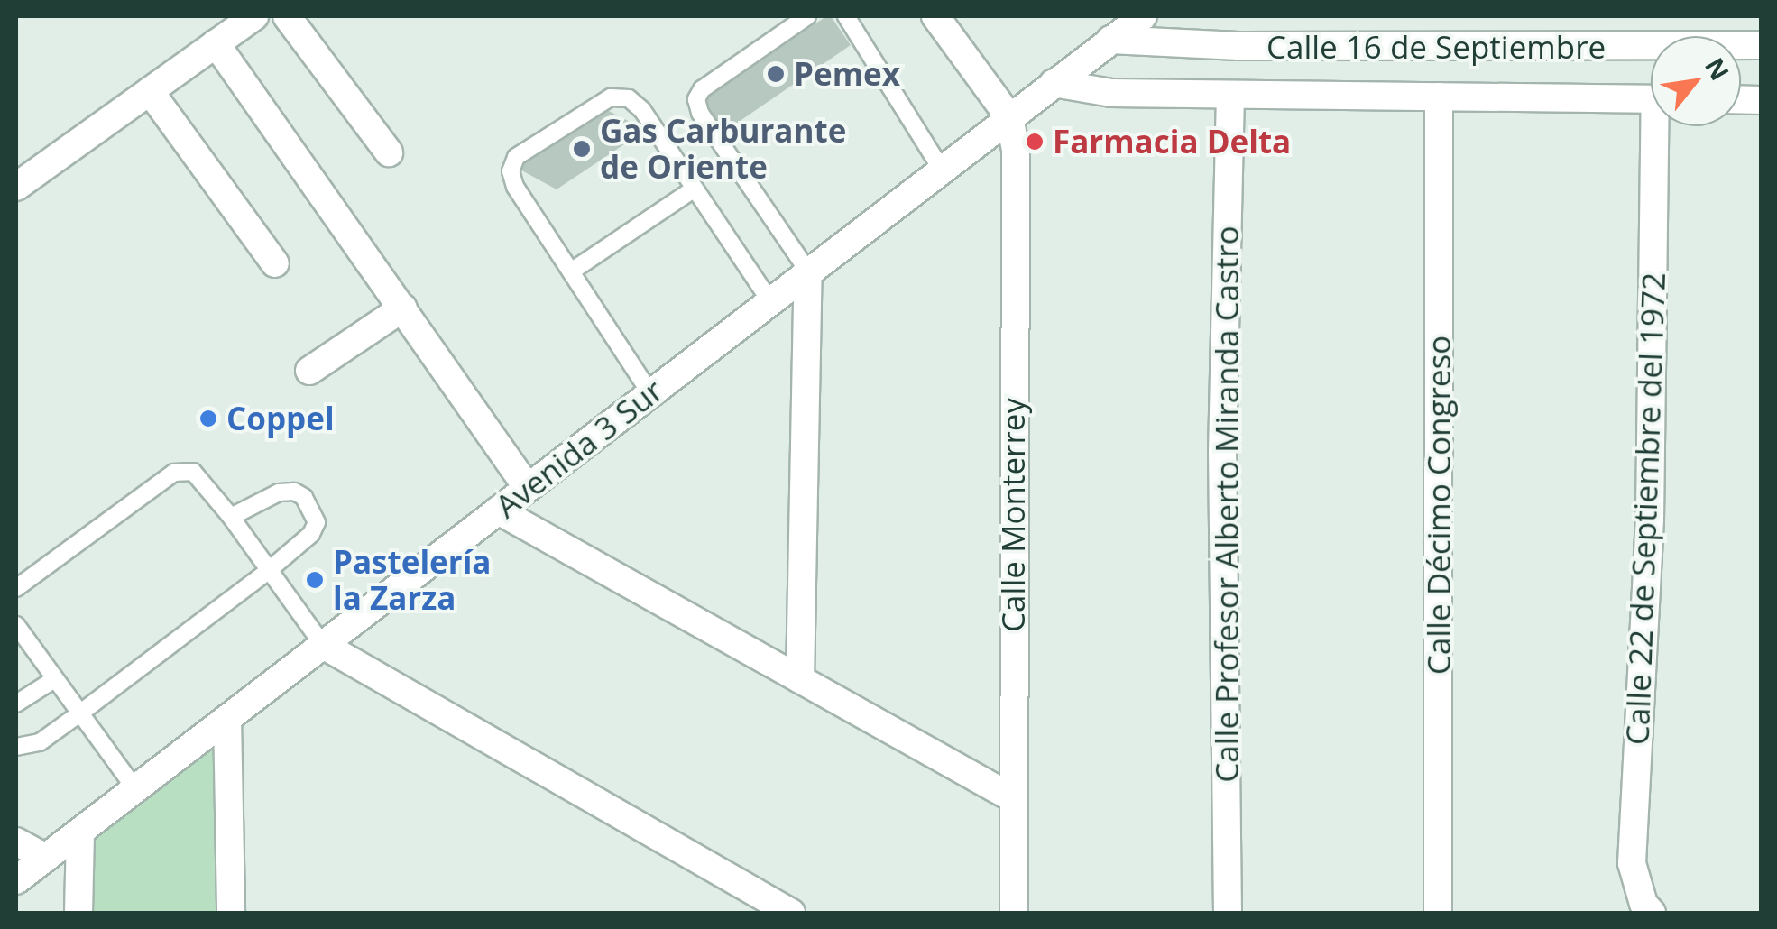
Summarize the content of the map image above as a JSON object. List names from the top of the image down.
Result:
{
  "streets": {
    "street": [
      "Calle 16 de Septiembre",
      "Avenida 3 Sur",
      "Calle Profesor Alberto Miranda Castro",
      "Calle Décimo Congreso",
      "Calle 22 de Septiembre del 1972",
      "Calle Monterrey"
    ]
  },
  "crossings": [
    ["Calle 16 de Septiembre", "Avenida 3 Sur"],
    ["Calle 16 de Septiembre", "Calle Profesor Alberto Miranda Castro"],
    ["Calle 16 de Septiembre", "Calle Décimo Congreso"],
    ["Avenida 3 Sur", "Calle Monterrey"]
  ],
  "places": [
    "Pemex",
    "Farmacia Delta",
    "Gas Carburante de Oriente",
    "Coppel",
    "Pastelería la Zarza"
  ],
  "north": "top right"
}
